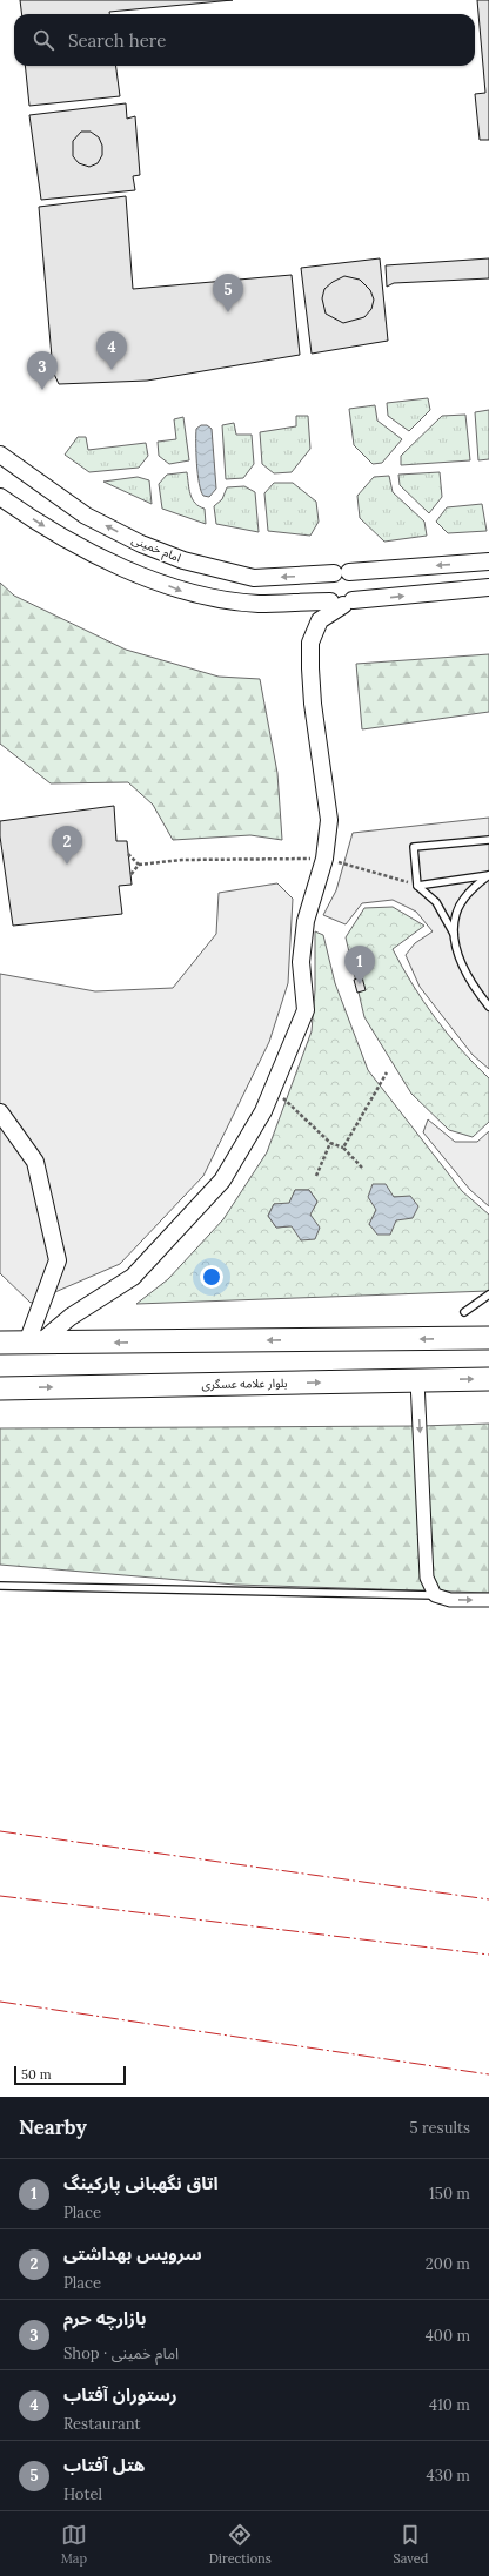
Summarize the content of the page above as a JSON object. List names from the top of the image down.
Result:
{
  "streets": {
    "highway": ["بلوار علامه عسگری"],
    "street": ["امام خمینی"]
  },
  "scale_bar": "50 m",
  "page": {
    "search": "Search here",
    "pins": [
      "5",
      "4",
      "3",
      "2",
      "1"
    ],
    "scale": "50 m",
    "heading": ["Nearby", "5 results"],
    "list": [
      {
        "mark": "1",
        "name": "اتاق نگهبانی پارکینگ",
        "note": "Place",
        "value": "150 m"
      },
      {
        "mark": "2",
        "name": "سرویس بهداشتی",
        "note": "Place",
        "value": "200 m"
      },
      {
        "mark": "3",
        "name": "بازارچه حرم",
        "note": "Shop · امام خمینی",
        "value": "400 m"
      },
      {
        "mark": "4",
        "name": "رستوران آفتاب",
        "note": "Restaurant",
        "value": "410 m"
      },
      {
        "mark": "5",
        "name": "هتل آفتاب",
        "note": "Hotel",
        "value": "430 m"
      }
    ],
    "nav": ["Map", "Directions", "Saved"]
  }
}
